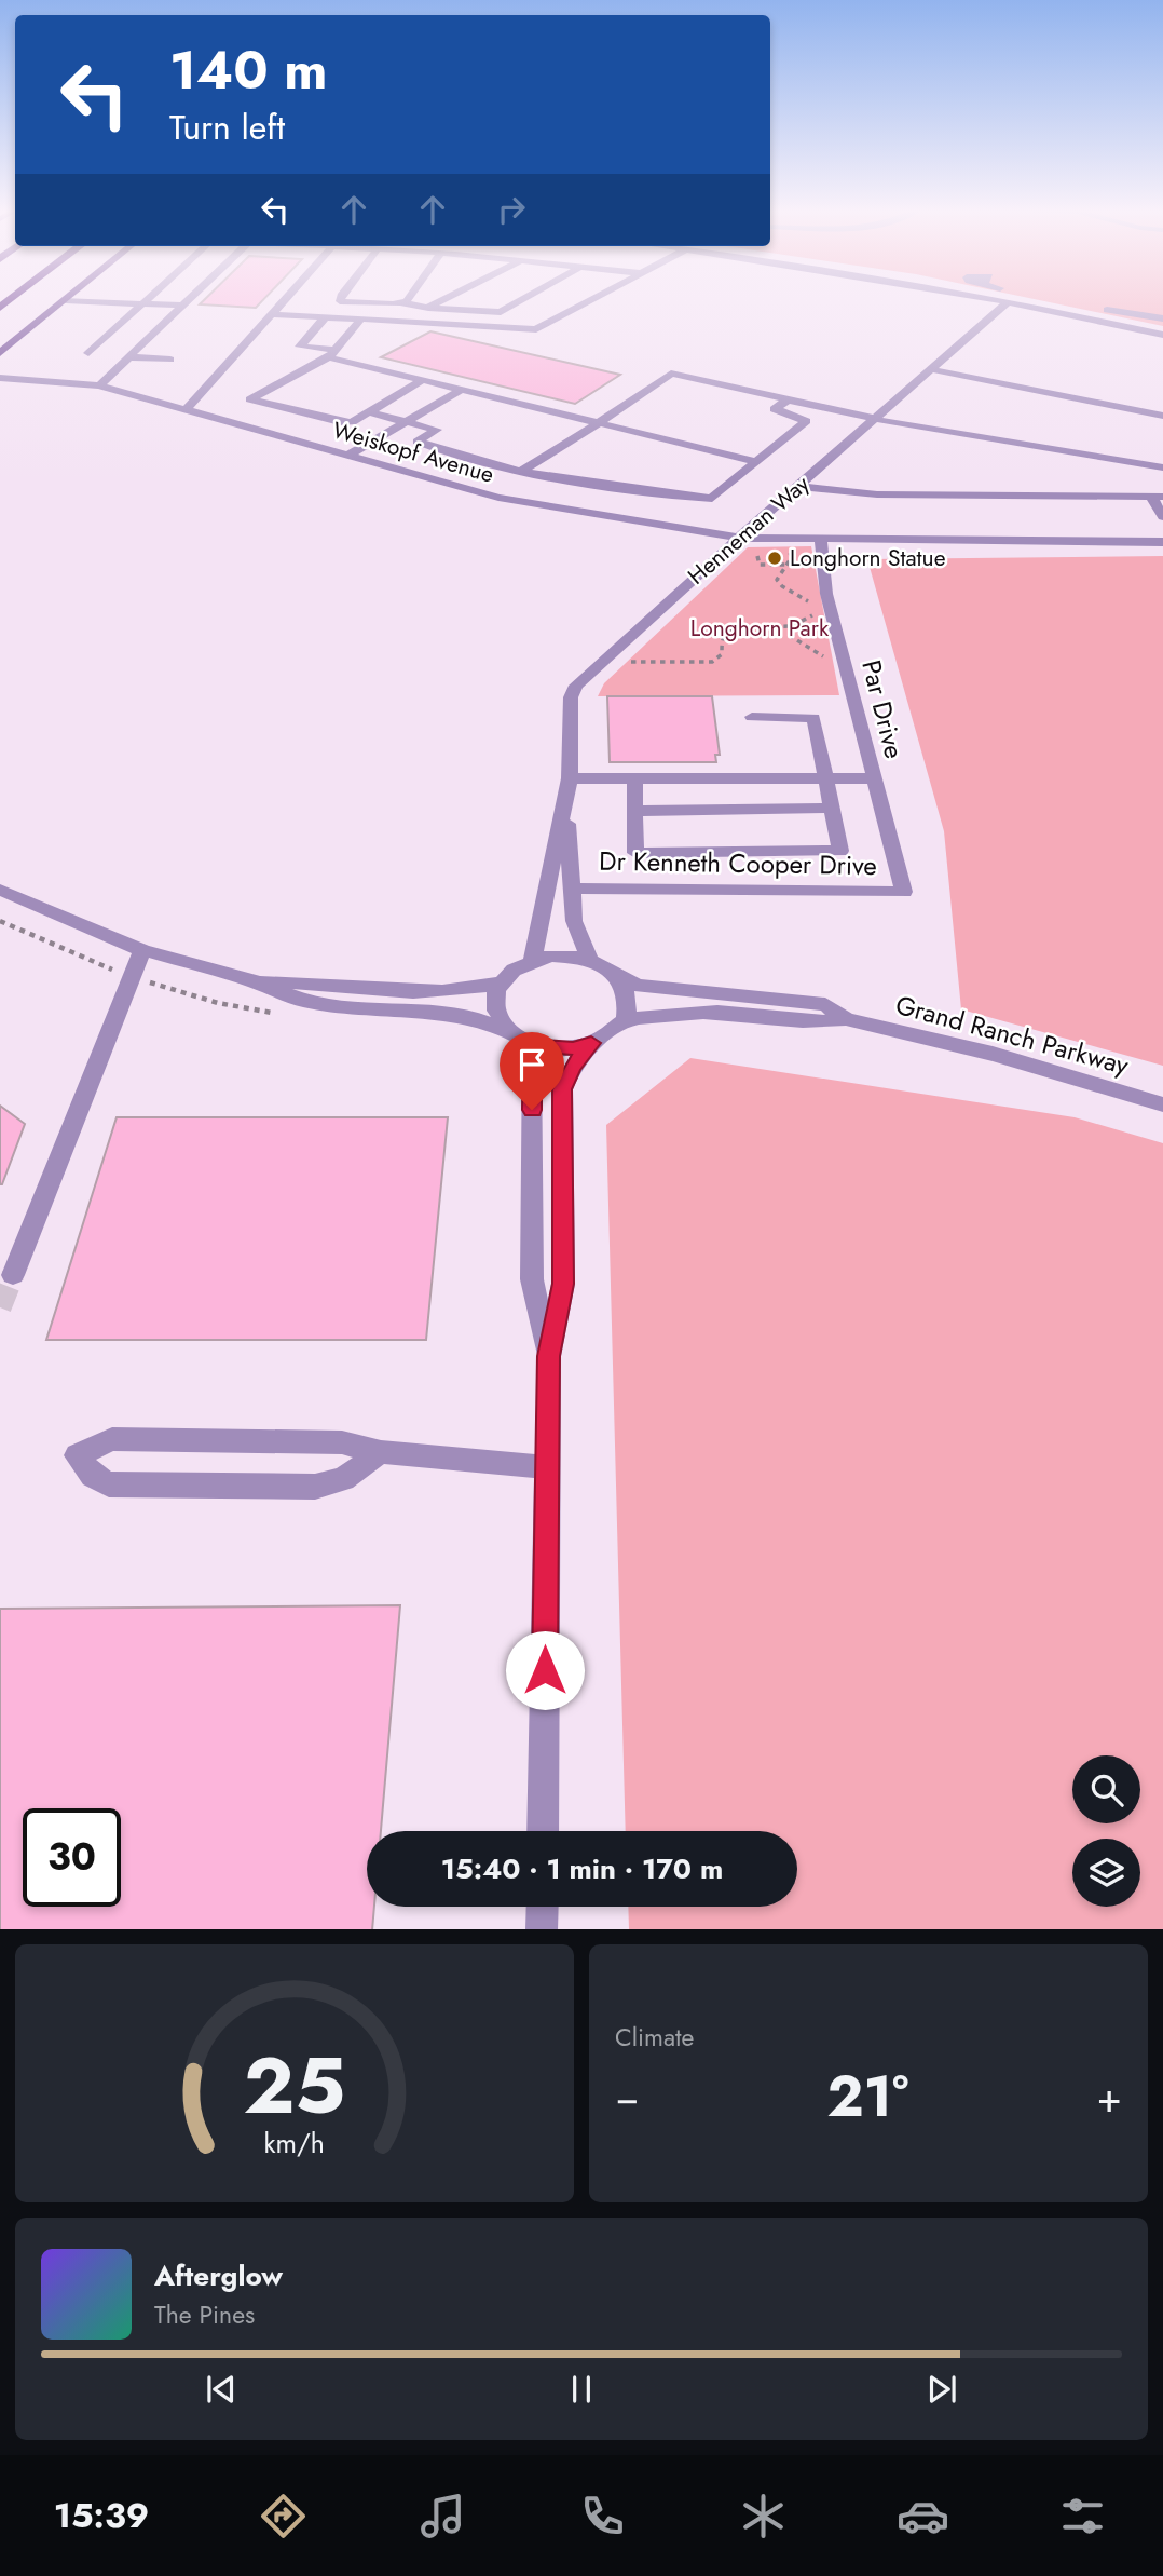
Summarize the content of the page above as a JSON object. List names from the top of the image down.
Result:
{
  "streets": {
    "street": [
      "Weiskopf Avenue",
      "Henneman Way",
      "Par Drive",
      "Dr Kenneth Cooper Drive",
      "Grand Ranch Parkway"
    ]
  },
  "crossings": [
    ["Weiskopf Avenue", "Henneman Way"],
    ["Weiskopf Avenue", "Par Drive"],
    ["Henneman Way", "Dr Kenneth Cooper Drive"],
    ["Henneman Way", "Grand Ranch Parkway"],
    ["Par Drive", "Dr Kenneth Cooper Drive"]
  ],
  "parks": ["Longhorn Park"],
  "places": ["Longhorn Statue"],
  "page": {
    "turn": ["140 m", "Turn left"],
    "limit": "30",
    "trip": "15:40 · 1 min · 170 m",
    "tile": "Climate",
    "heat": ["−", "21°", "+"],
    "song": ["Afterglow", "The Pines"],
    "tabs": "15:39",
    "gauge": ["25", "km/h"]
  }
}
